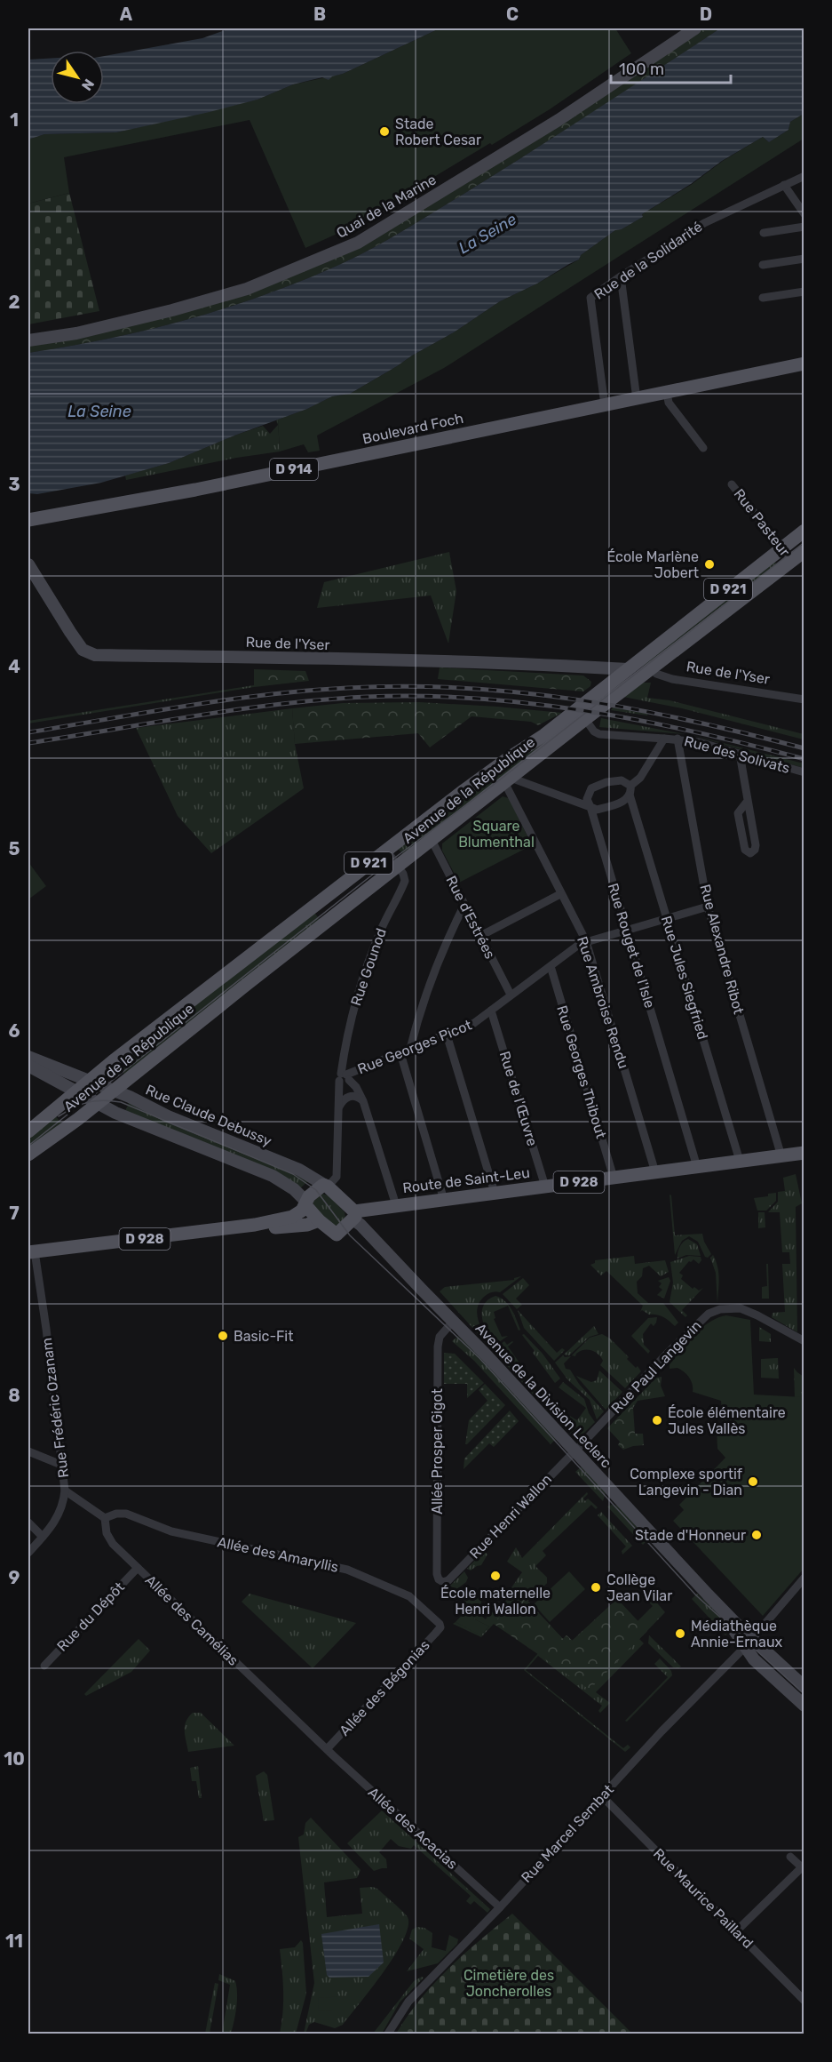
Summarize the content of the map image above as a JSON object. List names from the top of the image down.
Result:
{
  "streets": {
    "main road": [
      "Boulevard Foch",
      "D 914",
      "D 921",
      "Avenue de la République",
      "Route de Saint-Leu",
      "D 928"
    ],
    "street": [
      "Quai de la Marine",
      "Rue de la Solidarité",
      "Rue Pasteur",
      "Rue de l'Yser",
      "Rue des Solivats",
      "Rue d'Estrées",
      "Rue Rouget de l'Isle",
      "Rue Alexandre Ribot",
      "Rue Gounod",
      "Rue Jules Siegfried",
      "Rue Ambroise Rendu",
      "Rue Georges Picot",
      "Rue Georges Thibout",
      "Rue de l'Œuvre",
      "Rue Claude Debussy",
      "Rue Paul Langevin",
      "Avenue de la Division Leclerc",
      "Rue Frédéric Ozanam",
      "Allée Prosper Gigot",
      "Rue Henri Wallon",
      "Allée des Amaryllis",
      "Rue du Dépôt",
      "Allée des Camélias",
      "Allée des Bégonias",
      "Allée des Acacias",
      "Rue Marcel Sembat",
      "Rue Maurice Paillard"
    ]
  },
  "crossings": [
    ["Rue de la Solidarité", "Boulevard Foch"],
    ["Rue Pasteur", "Avenue de la République"],
    ["Rue de l'Yser", "Avenue de la République"],
    ["Rue des Solivats", "Rue Alexandre Ribot"],
    ["Rue des Solivats", "Rue Jules Siegfried"],
    ["Avenue de la République", "Rue d'Estrées"],
    ["Avenue de la République", "Rue Gounod"],
    ["Avenue de la République", "Rue Ambroise Rendu"],
    ["Avenue de la République", "Rue Claude Debussy"],
    ["Rue d'Estrées", "Rue Georges Picot"],
    ["Rue Rouget de l'Isle", "Rue Georges Picot"],
    ["Rue Rouget de l'Isle", "Route de Saint-Leu"],
    ["Rue Alexandre Ribot", "Rue Georges Picot"],
    ["Rue Alexandre Ribot", "Route de Saint-Leu"],
    ["Rue Gounod", "Rue Georges Picot"],
    ["Rue Gounod", "Rue Claude Debussy"],
    ["Rue Gounod", "D 928"],
    ["Rue Jules Siegfried", "Rue Georges Picot"],
    ["Rue Jules Siegfried", "Route de Saint-Leu"],
    ["Rue Ambroise Rendu", "Rue Georges Picot"],
    ["Rue Ambroise Rendu", "Route de Saint-Leu"],
    ["Rue Georges Picot", "Rue Georges Thibout"],
    ["Rue Georges Picot", "Rue de l'Œuvre"],
    ["Rue Georges Thibout", "Route de Saint-Leu"],
    ["Rue de l'Œuvre", "Route de Saint-Leu"],
    ["Rue Claude Debussy", "D 928"],
    ["Route de Saint-Leu", "D 928"],
    ["Route de Saint-Leu", "Avenue de la Division Leclerc"],
    ["D 928", "Avenue de la Division Leclerc"],
    ["D 928", "Rue Frédéric Ozanam"],
    ["Rue Paul Langevin", "Avenue de la Division Leclerc"],
    ["Rue Paul Langevin", "Rue Henri Wallon"],
    ["Avenue de la Division Leclerc", "Allée Prosper Gigot"],
    ["Avenue de la Division Leclerc", "Rue Henri Wallon"],
    ["Avenue de la Division Leclerc", "Rue Marcel Sembat"],
    ["Allée Prosper Gigot", "Rue Henri Wallon"],
    ["Allée des Amaryllis", "Allée des Camélias"],
    ["Allée des Amaryllis", "Allée des Bégonias"],
    ["Rue du Dépôt", "Allée des Camélias"],
    ["Allée des Camélias", "Allée des Bégonias"],
    ["Allée des Camélias", "Allée des Acacias"],
    ["Allée des Bégonias", "Allée des Acacias"],
    ["Allée des Acacias", "Rue Marcel Sembat"],
    ["Rue Marcel Sembat", "Rue Maurice Paillard"]
  ],
  "water": ["La Seine"],
  "parks": ["Square Blumenthal", "Cimetière des Joncherolles"],
  "places": [
    "Stade Robert Cesar",
    "École Marlène Jobert",
    "Basic-Fit",
    "École élémentaire Jules Vallès",
    "Complexe sportif Langevin - Dian",
    "Stade d'Honneur",
    "École maternelle Henri Wallon",
    "Collège Jean Vilar",
    "Médiathèque Annie-Ernaux"
  ],
  "scale_bar": "100 m",
  "north": "bottom right",
  "grid": {
    "columns": [
      "A",
      "B",
      "C",
      "D"
    ],
    "rows": [
      "1",
      "2",
      "3",
      "4",
      "5",
      "6",
      "7",
      "8",
      "9",
      "10",
      "11"
    ]
  }
}
